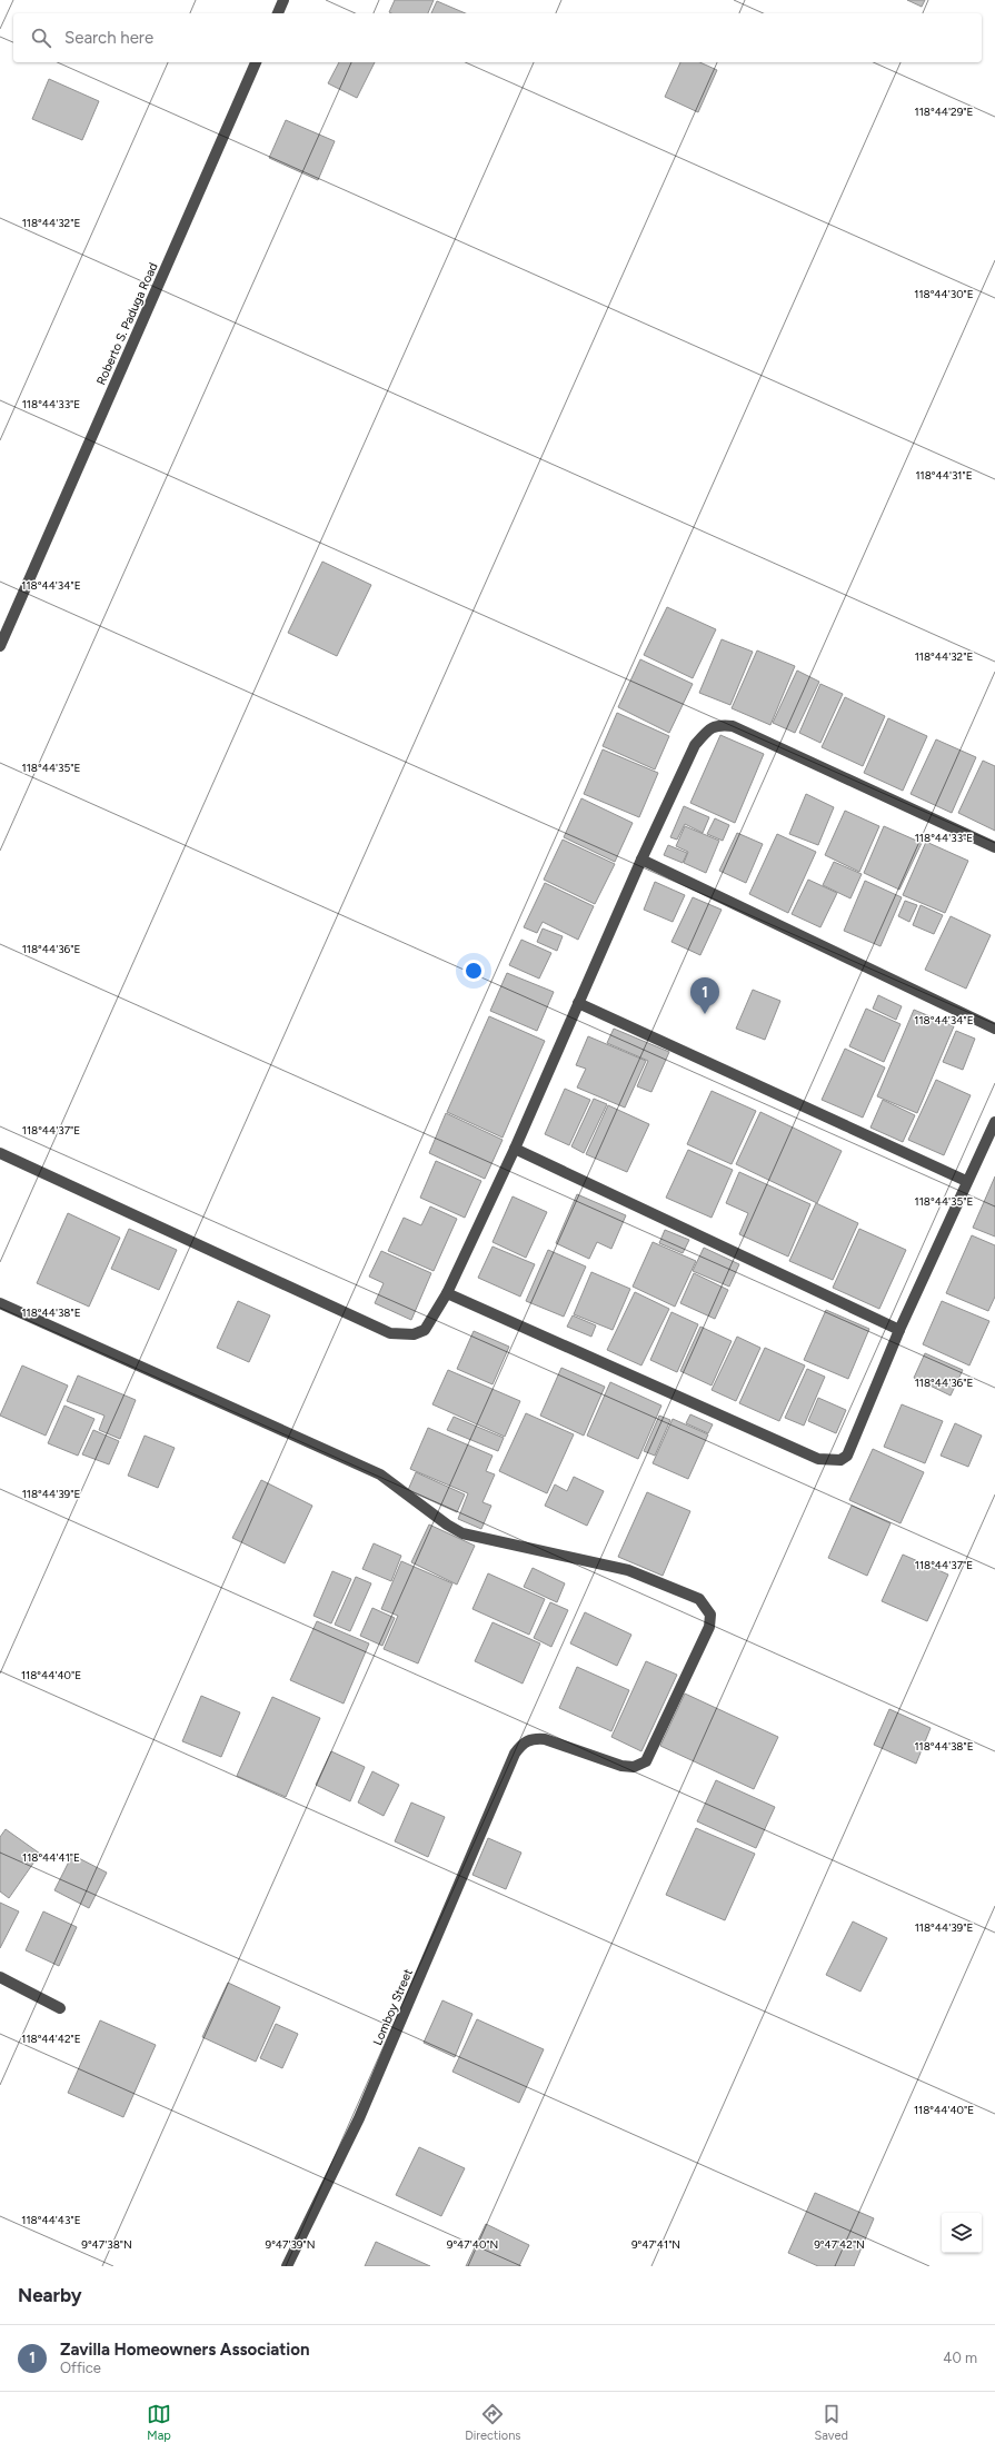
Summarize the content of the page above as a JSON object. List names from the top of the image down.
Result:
{
  "streets": {
    "street": ["Roberto S. Paduga Road", "Lomboy Street"]
  },
  "page": {
    "search": "Search here",
    "pins": "1",
    "heading": "Nearby",
    "list": [
      {
        "mark": "1",
        "name": "Zavilla Homeowners Association",
        "note": "Office",
        "value": "40 m"
      }
    ],
    "nav": ["Map", "Directions", "Saved"]
  },
  "coordinates": [
    "118°44'29\"E",
    "118°44'32\"E",
    "118°44'30\"E",
    "118°44'33\"E",
    "118°44'31\"E",
    "118°44'34\"E",
    "118°44'35\"E",
    "118°44'36\"E",
    "118°44'37\"E",
    "118°44'38\"E",
    "118°44'39\"E",
    "118°44'40\"E",
    "118°44'41\"E",
    "118°44'42\"E",
    "118°44'43\"E",
    "9°47'38\"N",
    "9°47'39\"N",
    "9°47'40\"N",
    "9°47'41\"N",
    "9°47'42\"N"
  ]
}
